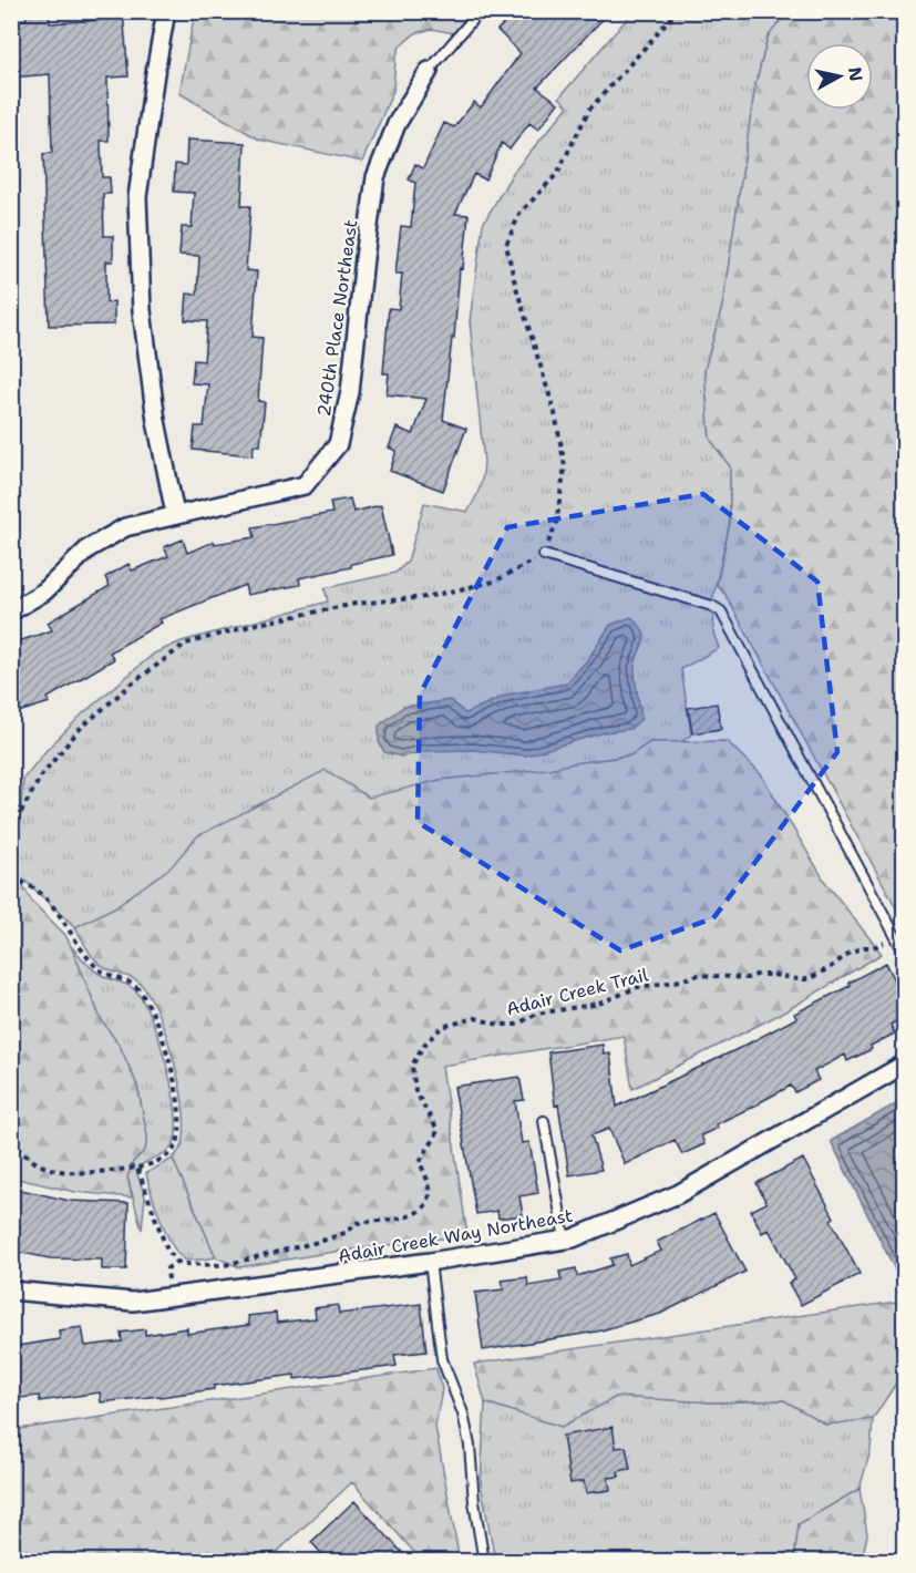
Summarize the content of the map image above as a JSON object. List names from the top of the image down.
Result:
{
  "streets": {
    "street": ["240th Place Northeast", "Adair Creek Way Northeast"],
    "path": ["Adair Creek Trail"]
  },
  "north": "right"
}
